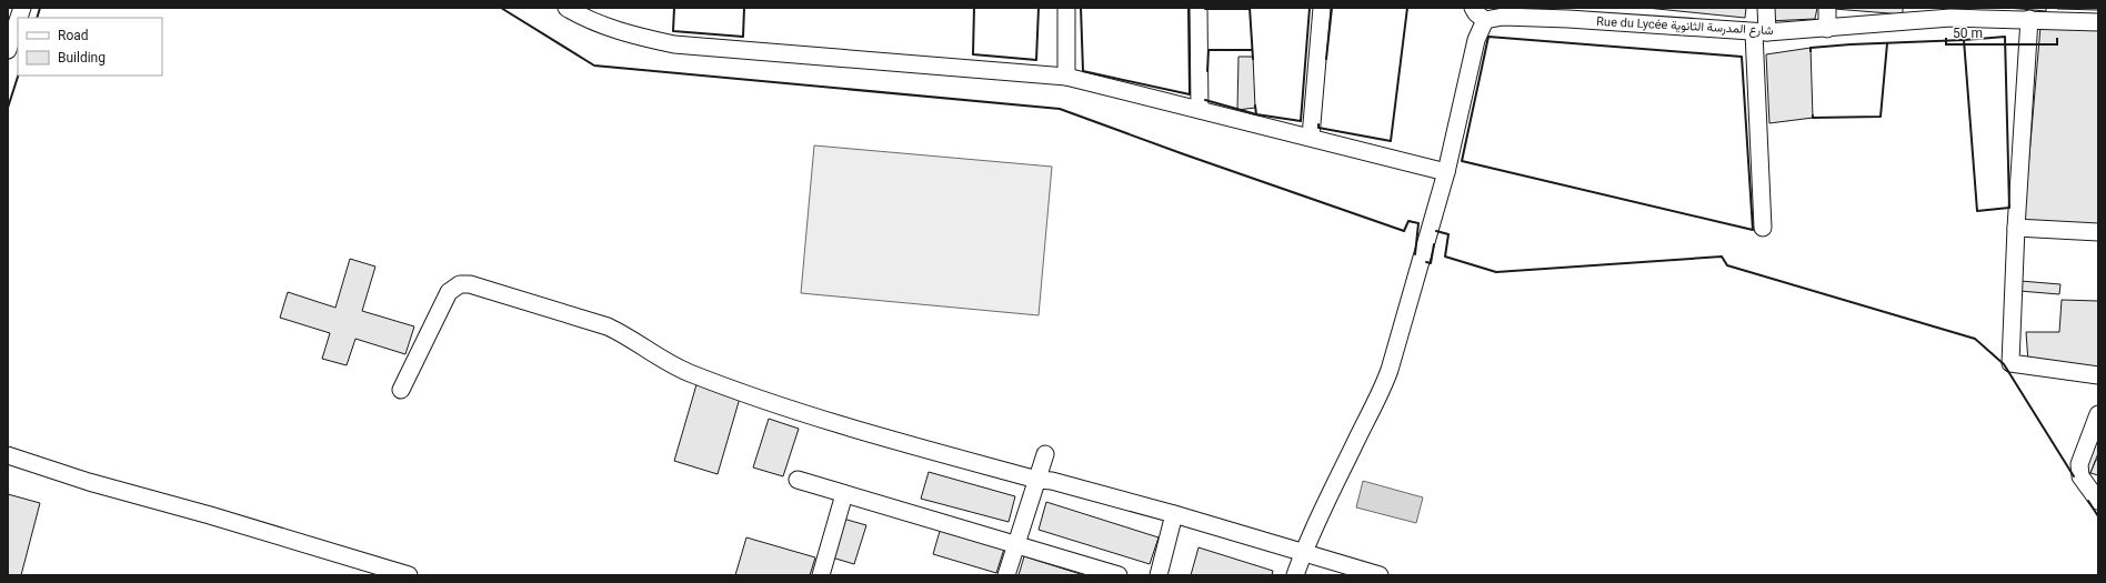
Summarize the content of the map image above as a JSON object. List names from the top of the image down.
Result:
{
  "streets": {
    "street": ["Rue du Lycée شارع المدرسة الثانوية"]
  },
  "legend": ["Road", "Building"],
  "scale_bar": "50 m"
}
